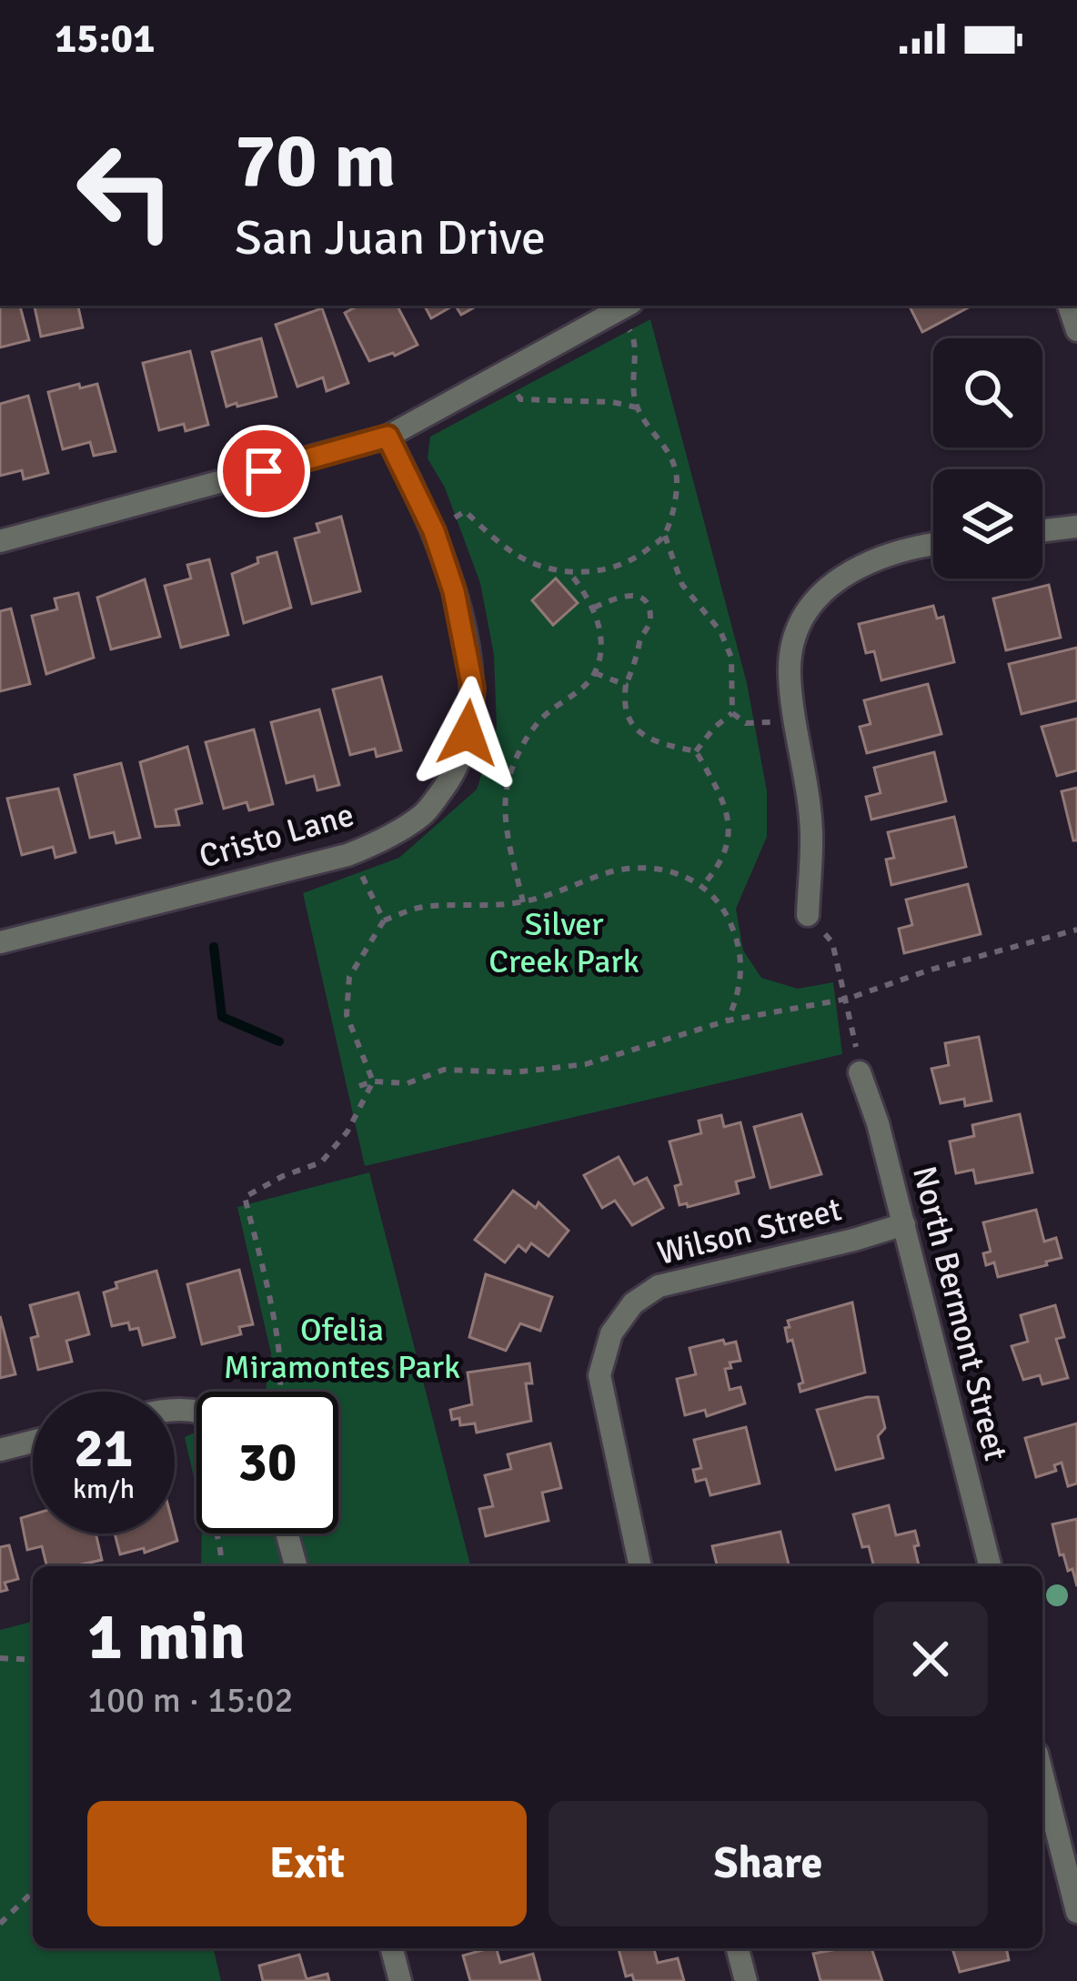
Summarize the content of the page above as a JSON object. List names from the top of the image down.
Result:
{
  "streets": {
    "street": ["Cristo Lane", "Wilson Street", "North Bermont Street"]
  },
  "crossings": [
    ["Wilson Street", "North Bermont Street"]
  ],
  "parks": ["Silver Creek Park", "Ofelia Miramontes Park"],
  "page": {
    "status": "15:01",
    "turn": ["70 m", "San Juan Drive"],
    "speed": "21 km/h",
    "limit": "30",
    "heading": ["1 min", "100 m · 15:02"],
    "buttons": ["Exit", "Share"]
  }
}
